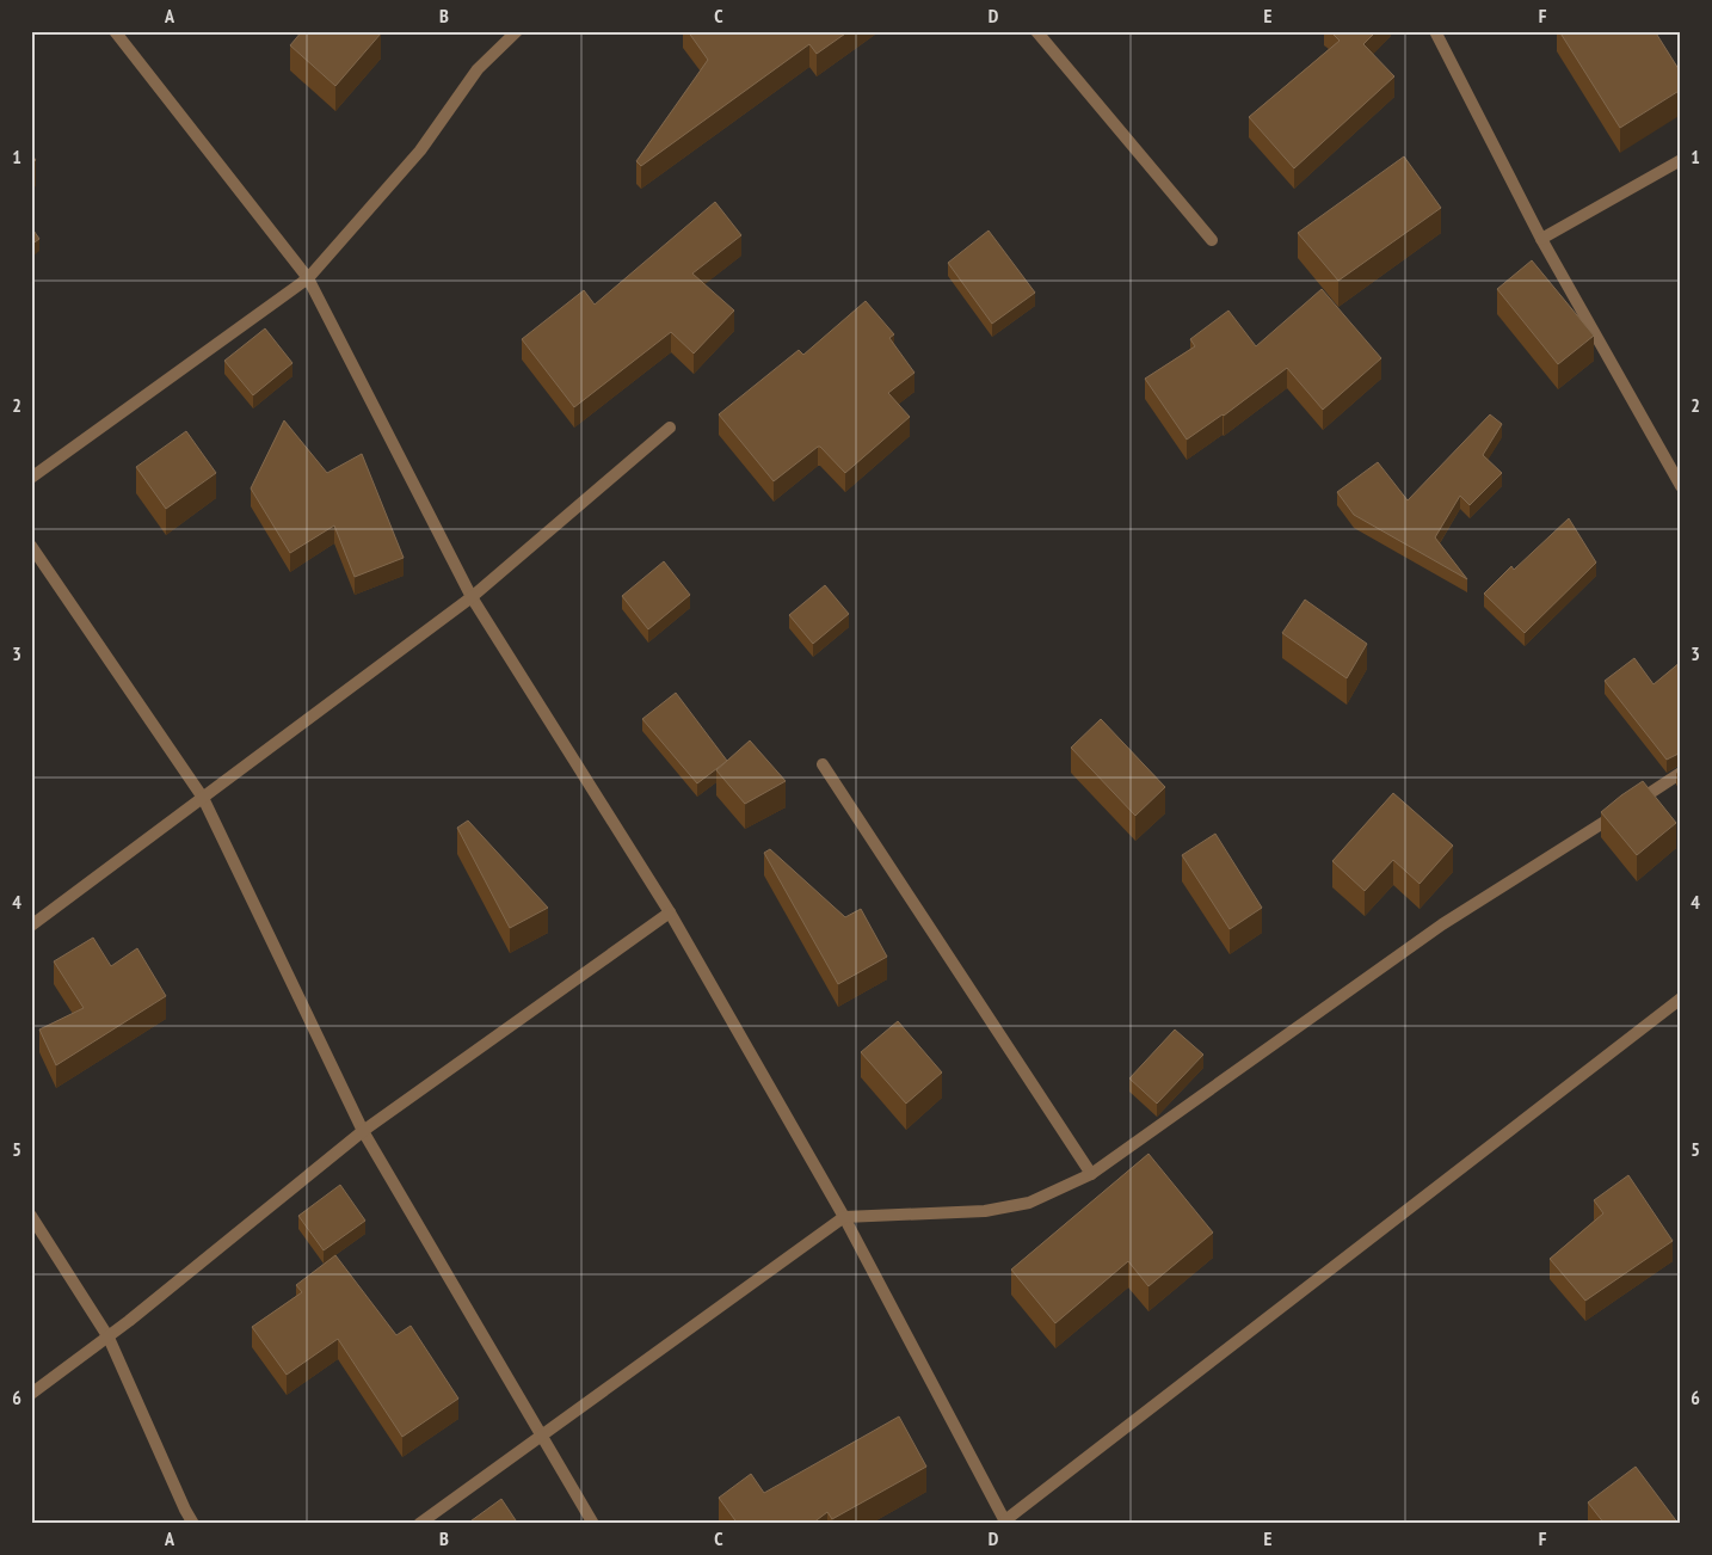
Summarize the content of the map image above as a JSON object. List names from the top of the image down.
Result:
{
  "grid": {
    "columns": [
      "A",
      "B",
      "C",
      "D",
      "E",
      "F"
    ],
    "rows": [
      "1",
      "2",
      "3",
      "4",
      "5",
      "6"
    ]
  }
}
